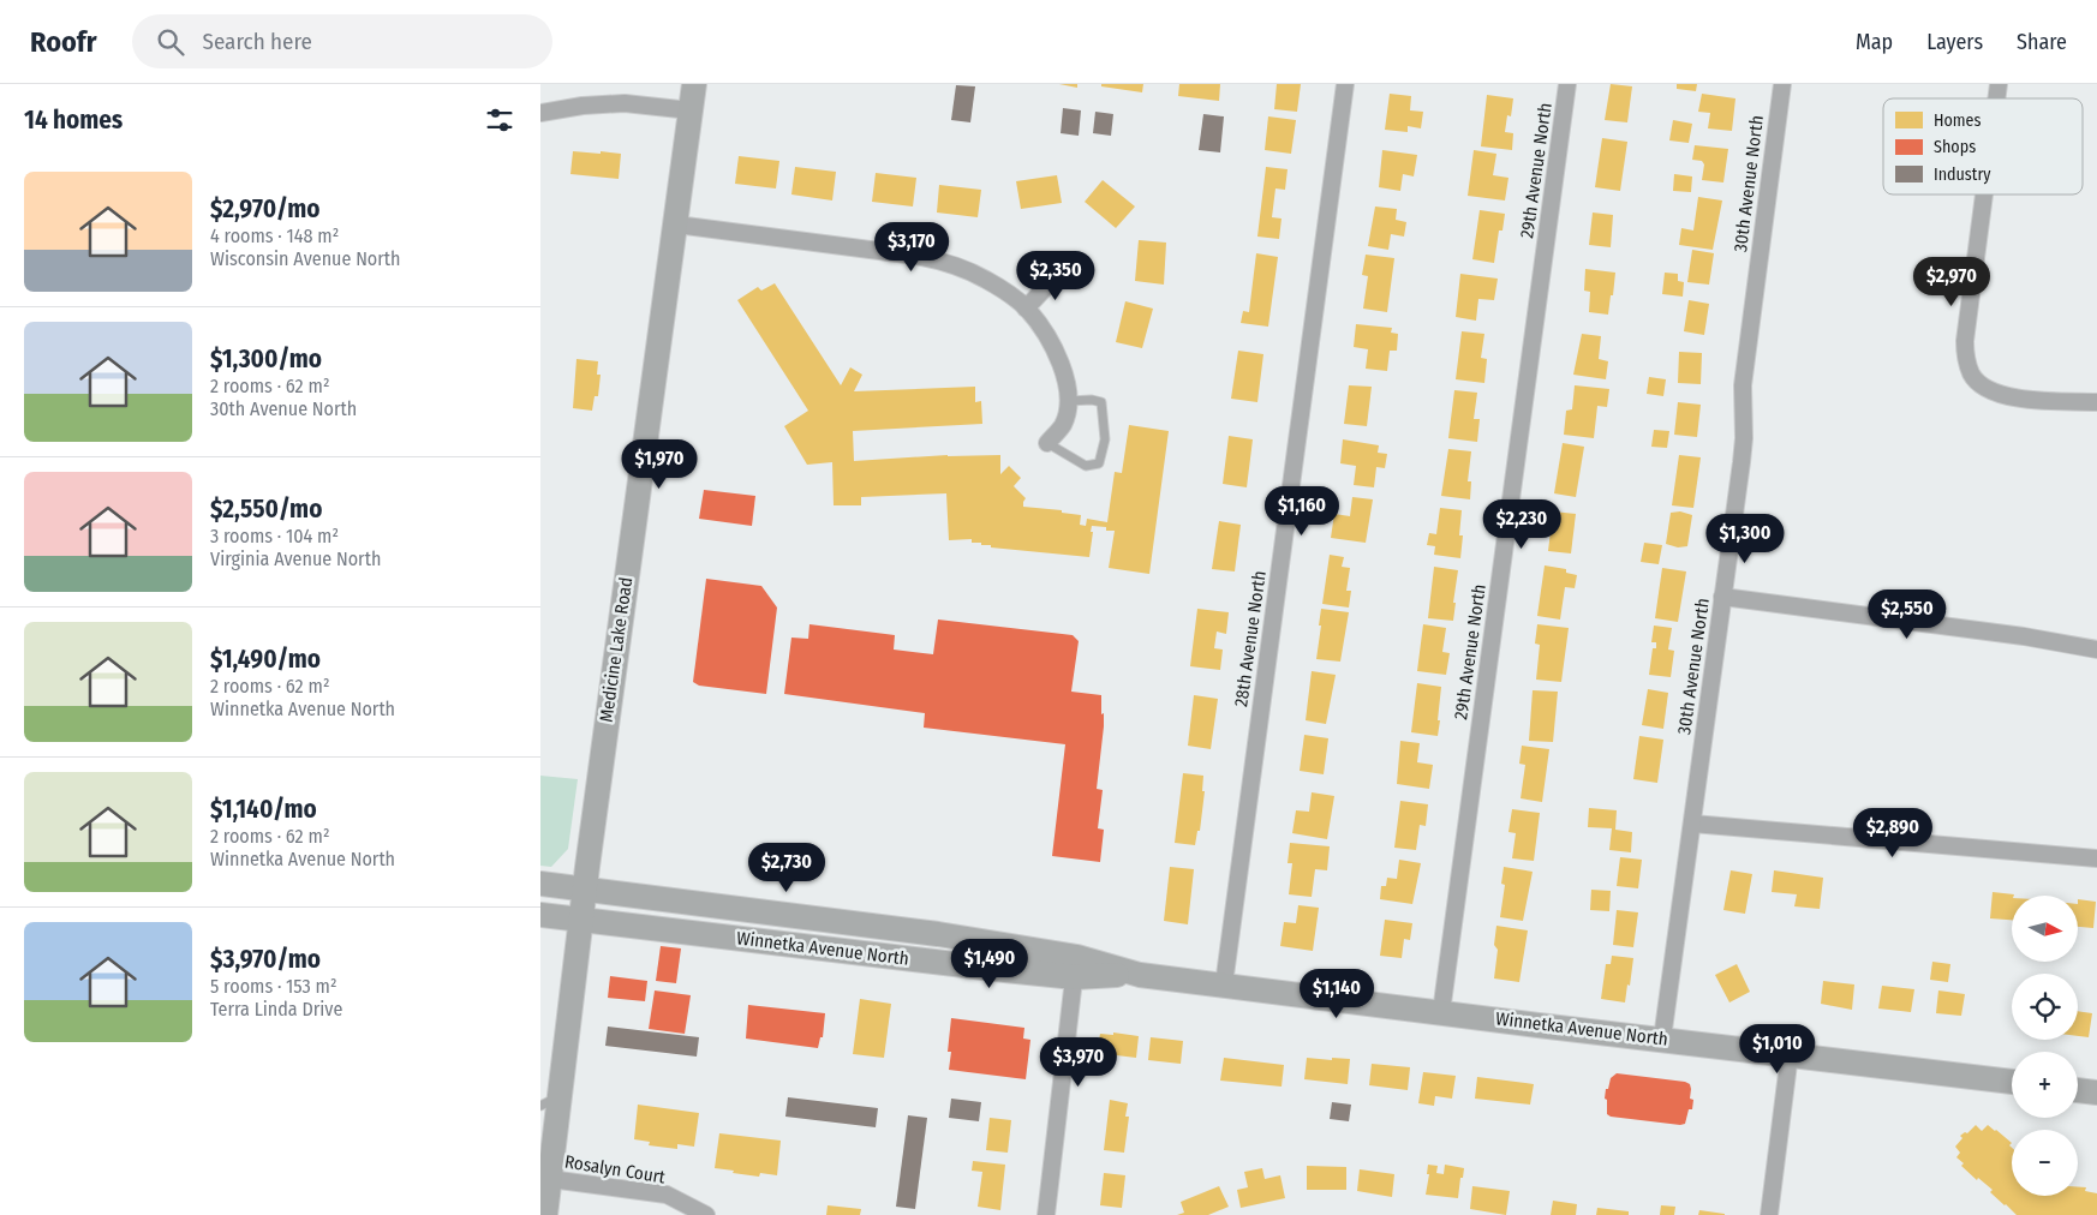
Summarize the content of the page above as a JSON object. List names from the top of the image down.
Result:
{
  "streets": {
    "main road": ["Medicine Lake Road", "Winnetka Avenue North"],
    "street": [
      "29th Avenue North",
      "30th Avenue North",
      "28th Avenue North",
      "Rosalyn Court"
    ]
  },
  "crossings": [
    ["29th Avenue North", "Winnetka Avenue North"],
    ["30th Avenue North", "Winnetka Avenue North"],
    ["28th Avenue North", "Winnetka Avenue North"],
    ["Medicine Lake Road", "Winnetka Avenue North"],
    ["Medicine Lake Road", "Rosalyn Court"]
  ],
  "legend": ["Homes", "Shops", "Industry"],
  "north": "right",
  "page": {
    "header": "Roofr",
    "search": "Search here",
    "nav": ["Map", "Layers", "Share"],
    "heading": "14 homes",
    "list": [
      {
        "name": "$2,970/mo",
        "note": "4 rooms · 148 m² · Wisconsin Avenue North"
      },
      {
        "name": "$1,300/mo",
        "note": "2 rooms · 62 m² · 30th Avenue North"
      },
      {
        "name": "$2,550/mo",
        "note": "3 rooms · 104 m² · Virginia Avenue North"
      },
      {
        "name": "$1,490/mo",
        "note": "2 rooms · 62 m² · Winnetka Avenue North"
      },
      {
        "name": "$1,140/mo",
        "note": "2 rooms · 62 m² · Winnetka Avenue North"
      },
      {
        "name": "$3,970/mo",
        "note": "5 rooms · 153 m² · Terra Linda Drive"
      }
    ],
    "price": [
      "$3,170",
      "$2,350",
      "$2,970",
      "$1,970",
      "$1,160",
      "$2,230",
      "$1,300",
      "$2,550",
      "$2,890",
      "$2,730",
      "$1,490",
      "$1,140",
      "$1,010",
      "$3,970"
    ],
    "map_buttons": ["+", "−"]
  }
}
